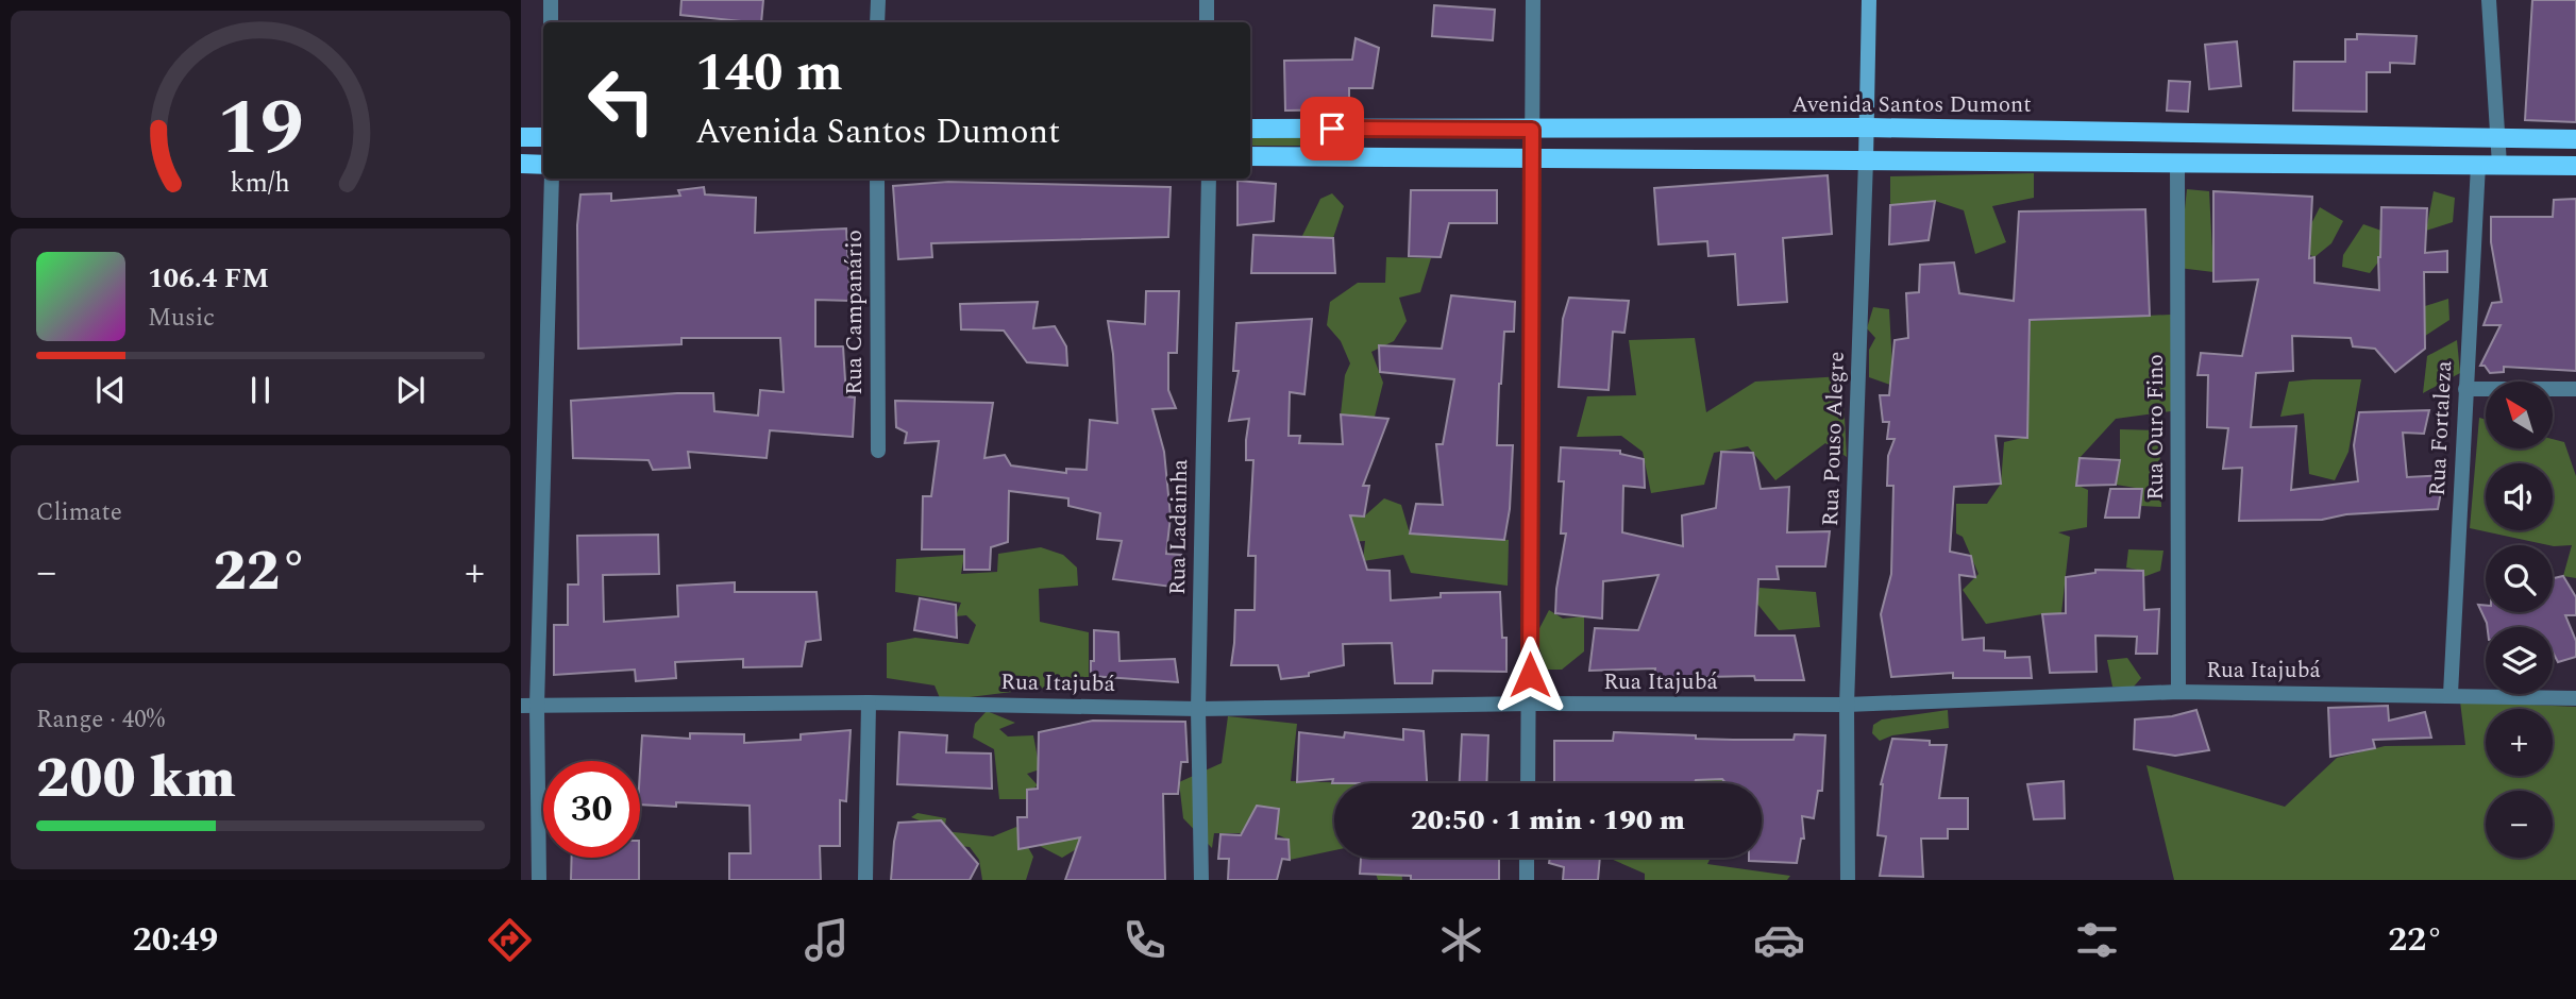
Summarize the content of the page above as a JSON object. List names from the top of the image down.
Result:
{
  "streets": {
    "main road": ["Avenida Santos Dumont", "Rua Pouso Alegre"],
    "street": [
      "Rua Campanário",
      "Rua Ouro Fino",
      "Rua Fortaleza",
      "Rua Ladainha",
      "Rua Itajubá"
    ]
  },
  "crossings": [
    ["Avenida Santos Dumont", "Rua Pouso Alegre"],
    ["Rua Ouro Fino", "Rua Itajubá"],
    ["Rua Fortaleza", "Rua Itajubá"],
    ["Rua Pouso Alegre", "Rua Itajubá"],
    ["Rua Ladainha", "Rua Itajubá"]
  ],
  "north": "top left",
  "page": {
    "turn": ["140 m", "Avenida Santos Dumont"],
    "song": ["106.4 FM", "Music"],
    "map_buttons": ["+", "−"],
    "tile": [
      "Climate",
      ["Range · 40%", "200 km"]
    ],
    "heat": ["−", "22°", "+"],
    "limit": "30",
    "trip": "20:50 · 1 min · 190 m",
    "tabs": ["20:49", "22°"],
    "gauge": ["19", "km/h"]
  }
}
